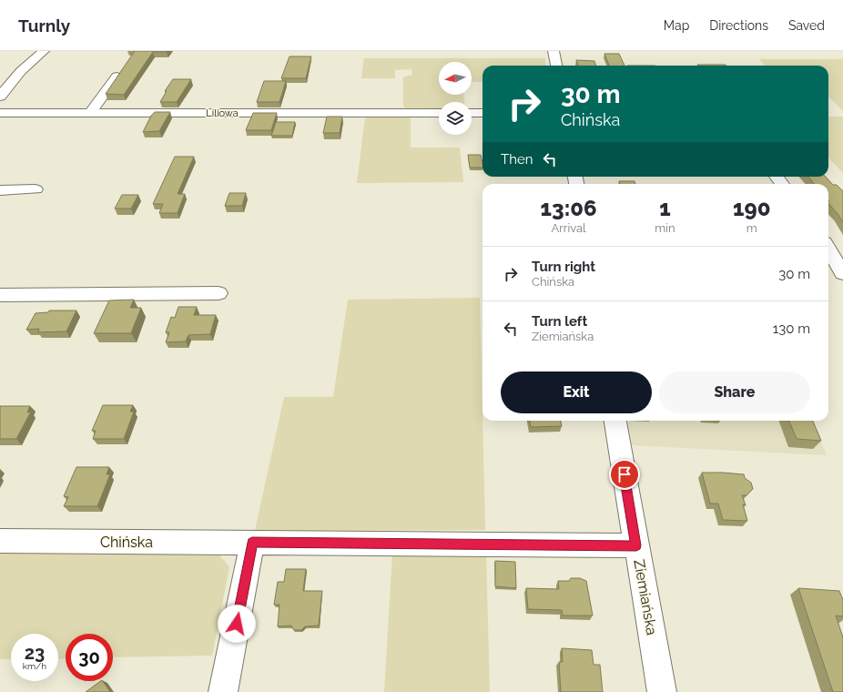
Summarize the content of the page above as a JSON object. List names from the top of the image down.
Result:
{
  "streets": {
    "street": ["Liliowa", "Chińska", "Ziemiańska"]
  },
  "crossings": [
    ["Chińska", "Ziemiańska"]
  ],
  "north": "left",
  "page": {
    "header": "Turnly",
    "nav": ["Map", "Directions", "Saved"],
    "turn": ["30 m", "Chińska"],
    "then": "Then",
    "eta": [
      "13:06",
      "Arrival",
      "1",
      "min",
      "190",
      "m"
    ],
    "list": [
      {
        "name": "Turn right",
        "note": "Chińska",
        "value": "30 m"
      },
      {
        "name": "Turn left",
        "note": "Ziemiańska",
        "value": "130 m"
      }
    ],
    "buttons": ["Exit", "Share"],
    "speed": "23 km/h",
    "limit": "30"
  }
}
